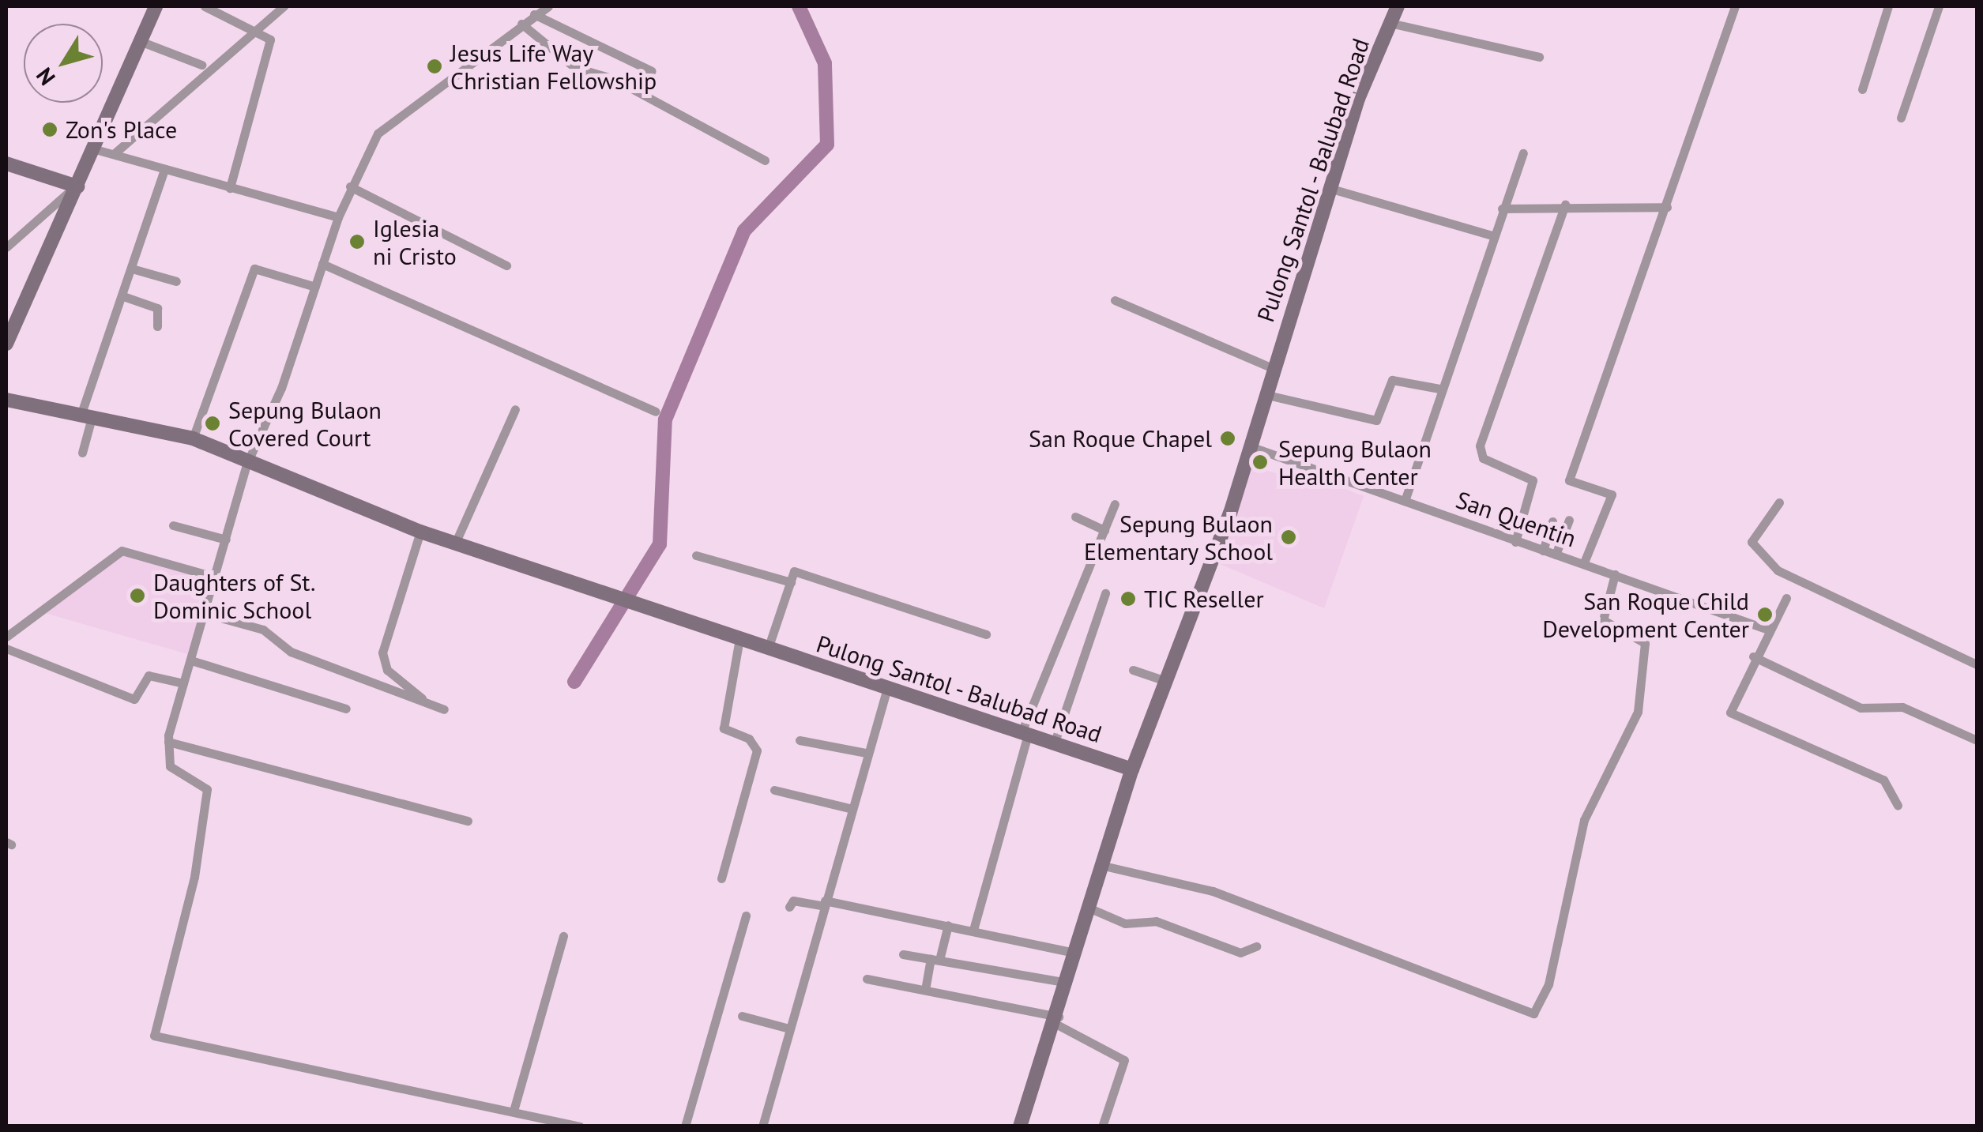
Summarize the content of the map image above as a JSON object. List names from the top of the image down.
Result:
{
  "streets": {
    "street": ["Pulong Santol - Balubad Road", "San Quentin"]
  },
  "crossings": [
    ["Pulong Santol - Balubad Road", "San Quentin"]
  ],
  "places": [
    "Jesus Life Way Christian Fellowship",
    "Zon's Place",
    "Iglesia ni Cristo",
    "Sepung Bulaon Covered Court",
    "San Roque Chapel",
    "Sepung Bulaon Health Center",
    "Sepung Bulaon Elementary School",
    "Daughters of St. Dominic School",
    "TIC Reseller",
    "San Roque Child Development Center"
  ],
  "north": "bottom left"
}
